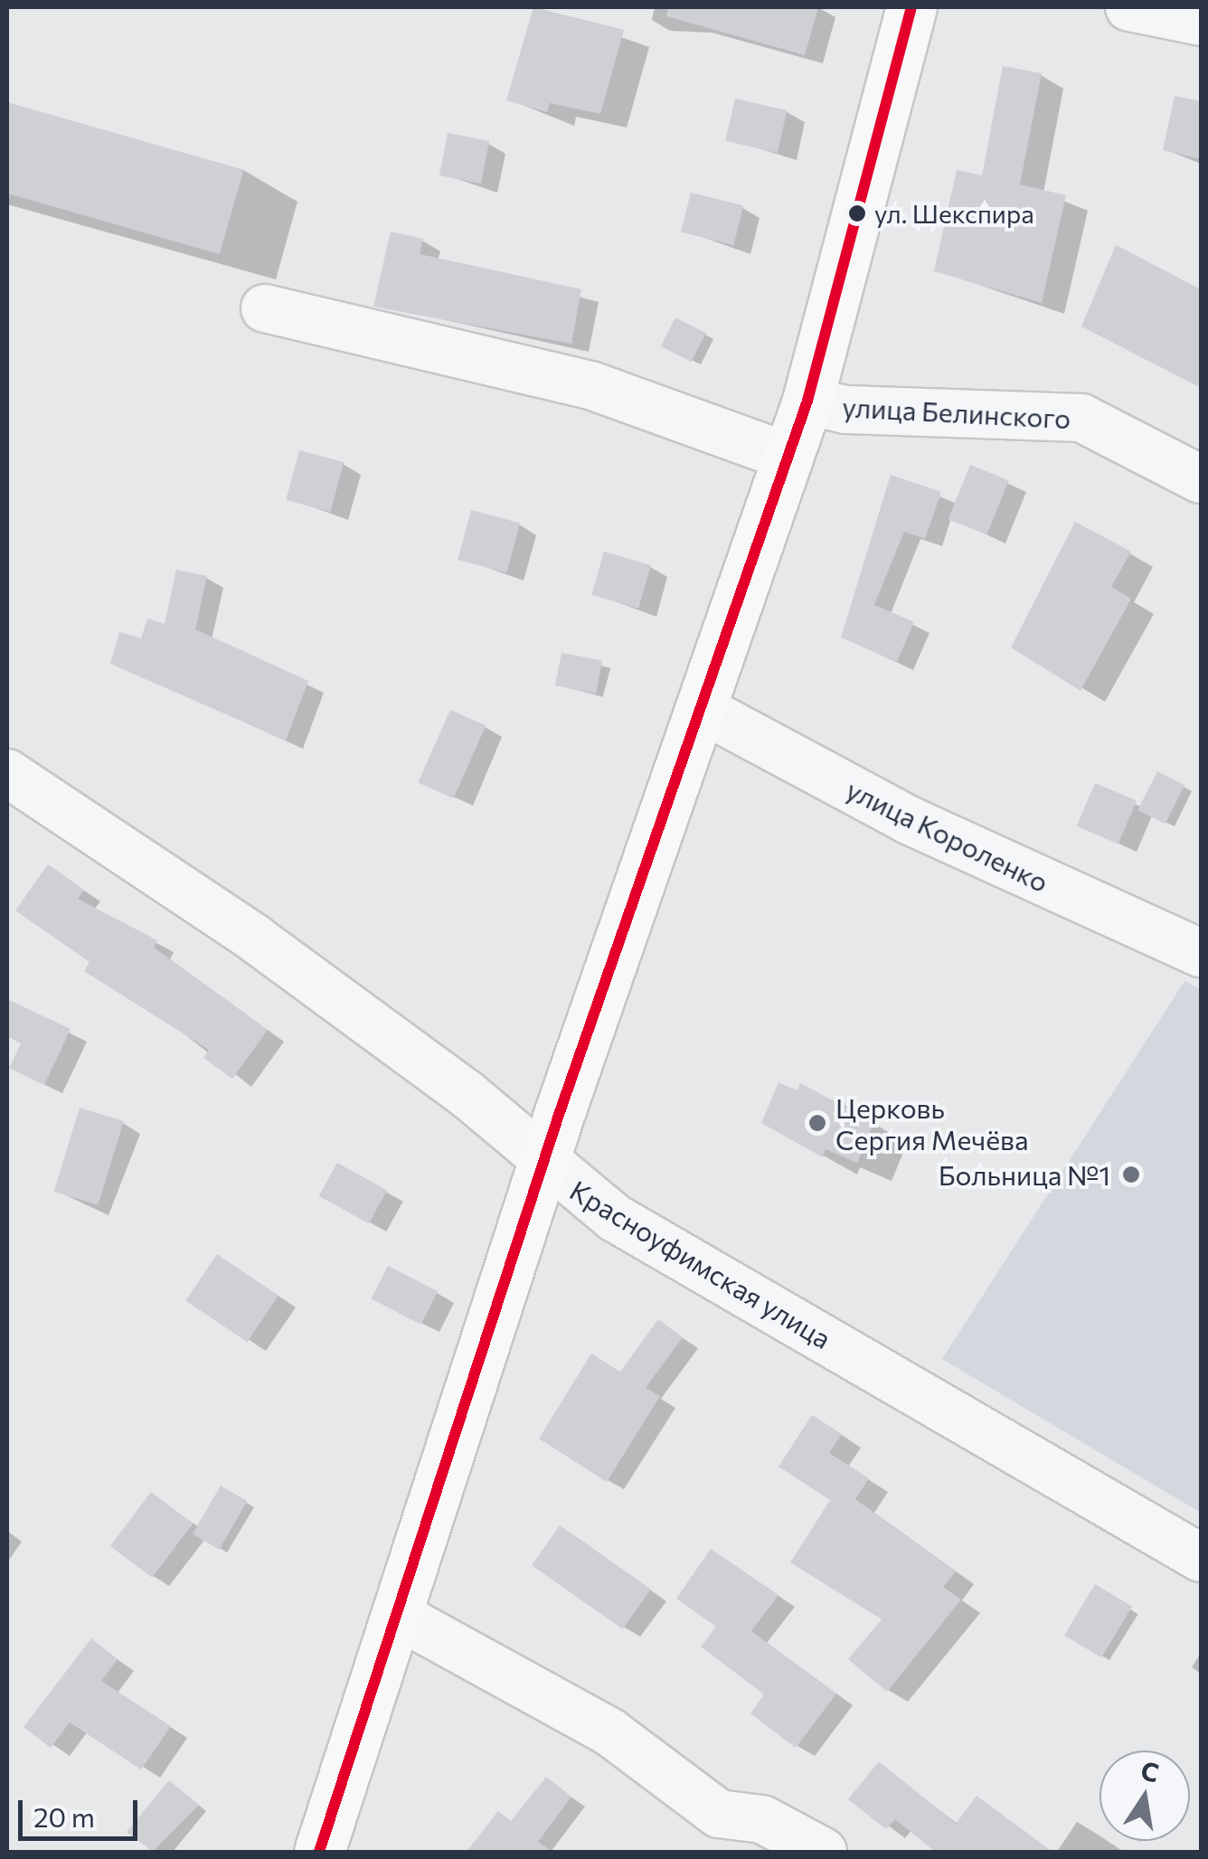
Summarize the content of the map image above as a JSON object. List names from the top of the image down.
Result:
{
  "streets": {
    "street": ["улица Белинского", "улица Короленко", "Красноуфимская улица"]
  },
  "places": ["ул. Шекспира", "Церковь Сергия Мечёва", "Больница №1"],
  "scale_bar": "20 m",
  "north": "top"
}
